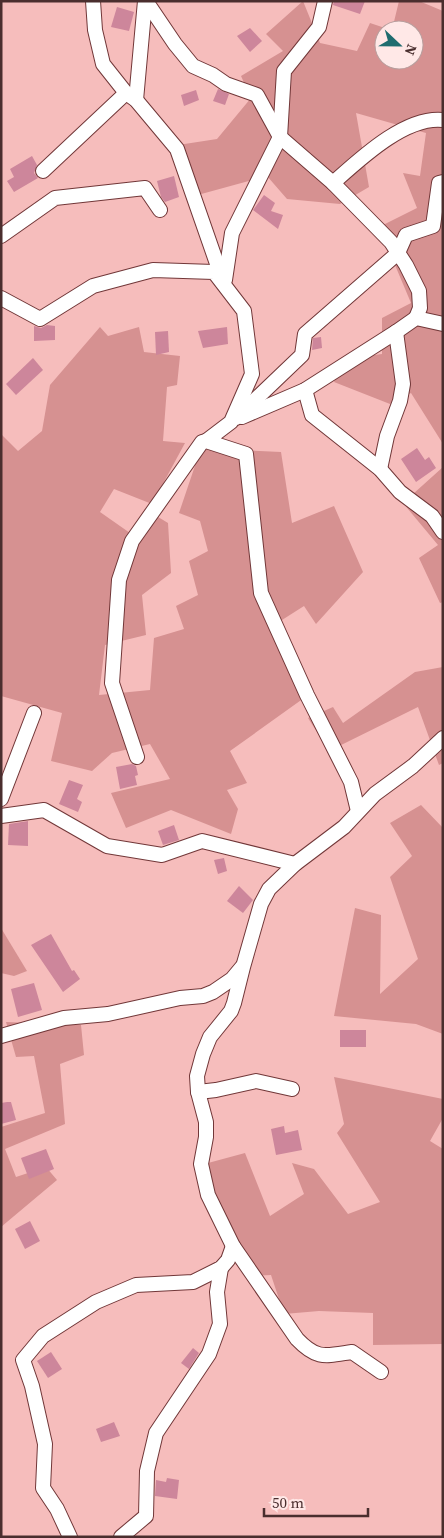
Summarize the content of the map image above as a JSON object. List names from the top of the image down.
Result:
{
  "scale_bar": "50 m",
  "north": "right"
}
